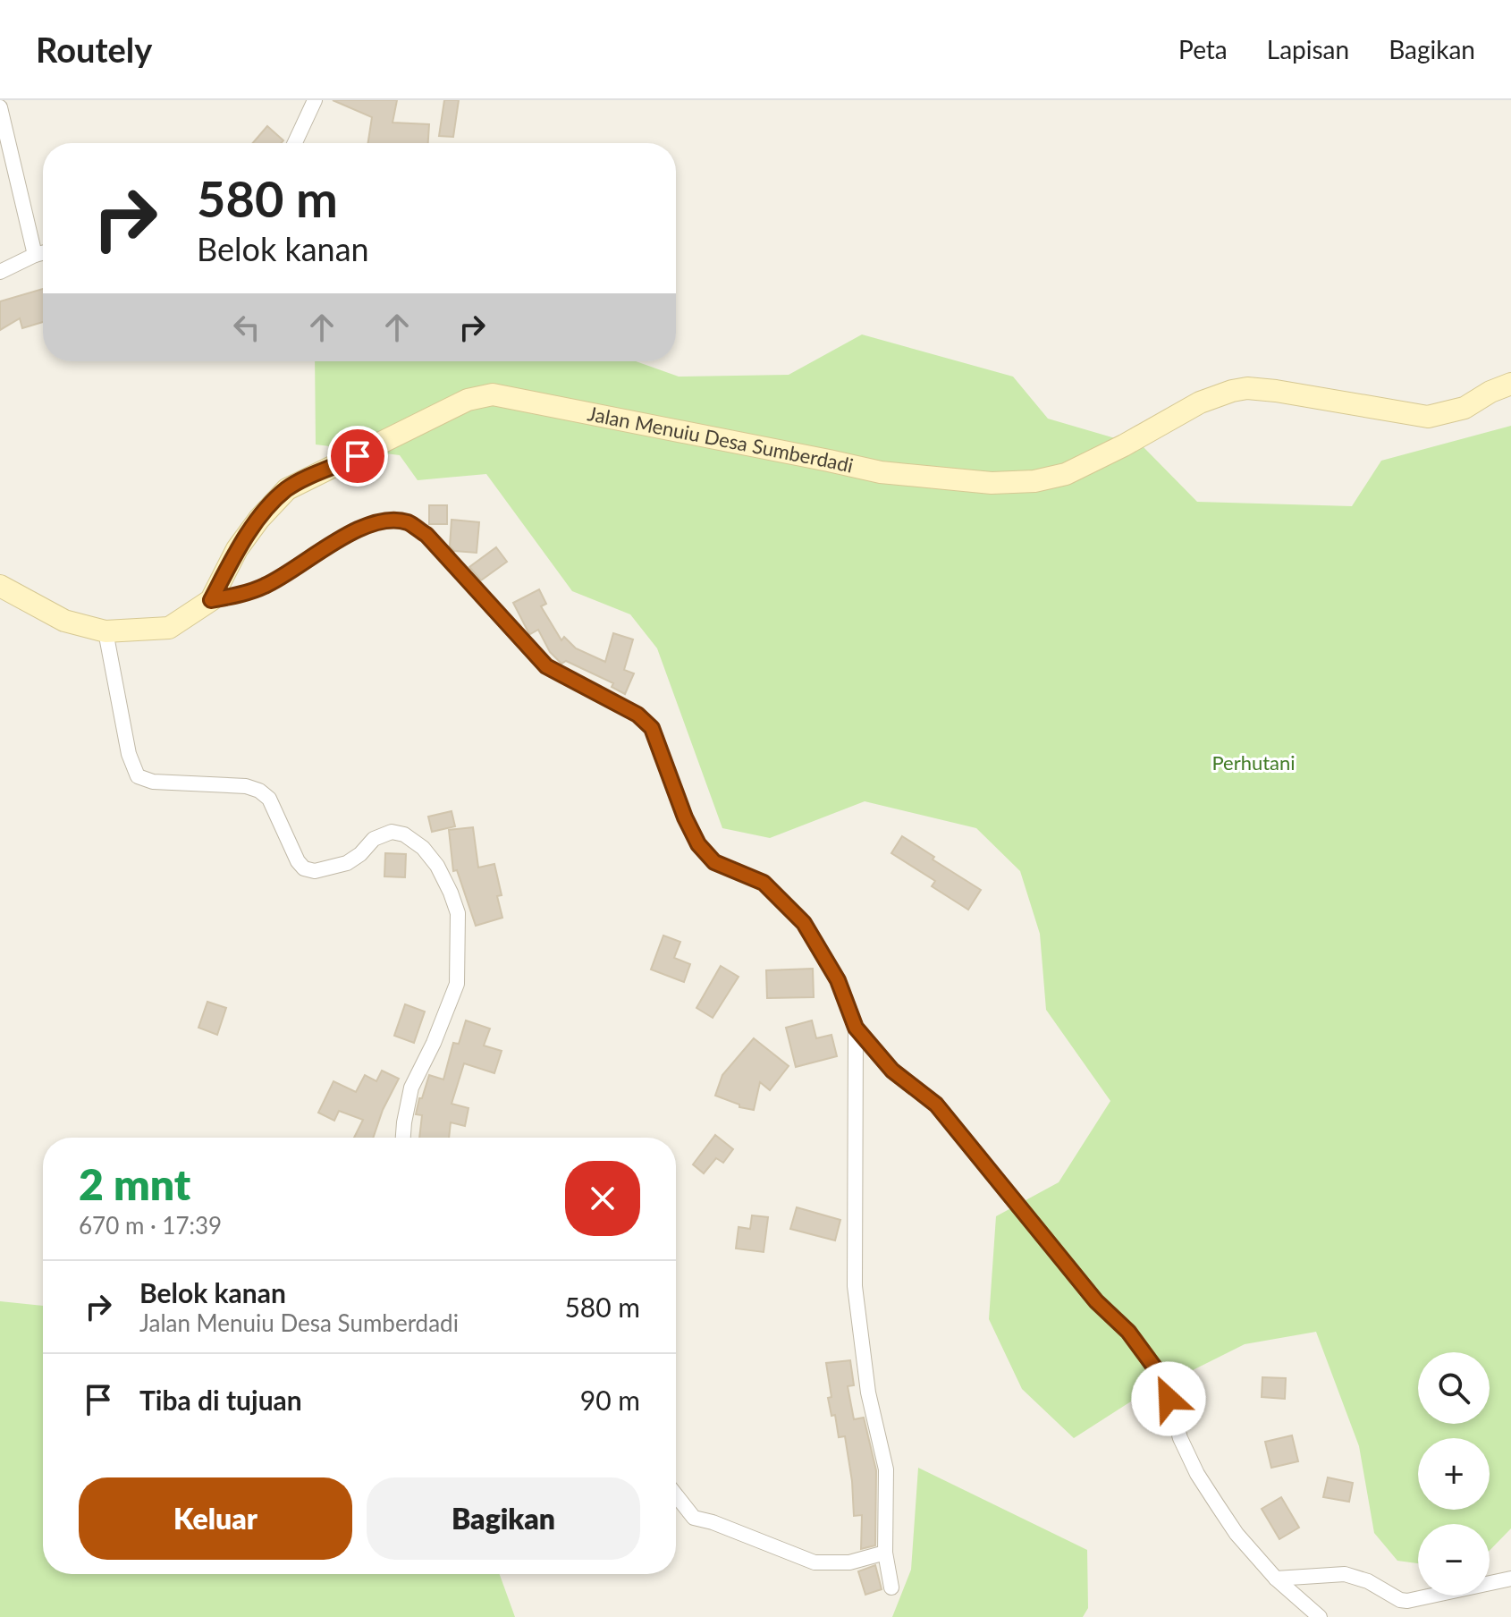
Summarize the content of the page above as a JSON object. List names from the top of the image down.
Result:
{
  "streets": {
    "street": ["Jalan Menuiu Desa Sumberdadi"]
  },
  "parks": ["Perhutani"],
  "page": {
    "header": "Routely",
    "nav": ["Peta", "Lapisan", "Bagikan"],
    "turn": ["580 m", "Belok kanan"],
    "heading": ["2 mnt", "670 m · 17:39"],
    "list": [
      {
        "name": "Belok kanan",
        "note": "Jalan Menuiu Desa Sumberdadi",
        "value": "580 m"
      },
      {
        "name": "Tiba di tujuan",
        "value": "90 m"
      }
    ],
    "map_buttons": ["+", "−"],
    "buttons": ["Keluar", "Bagikan"]
  }
}
